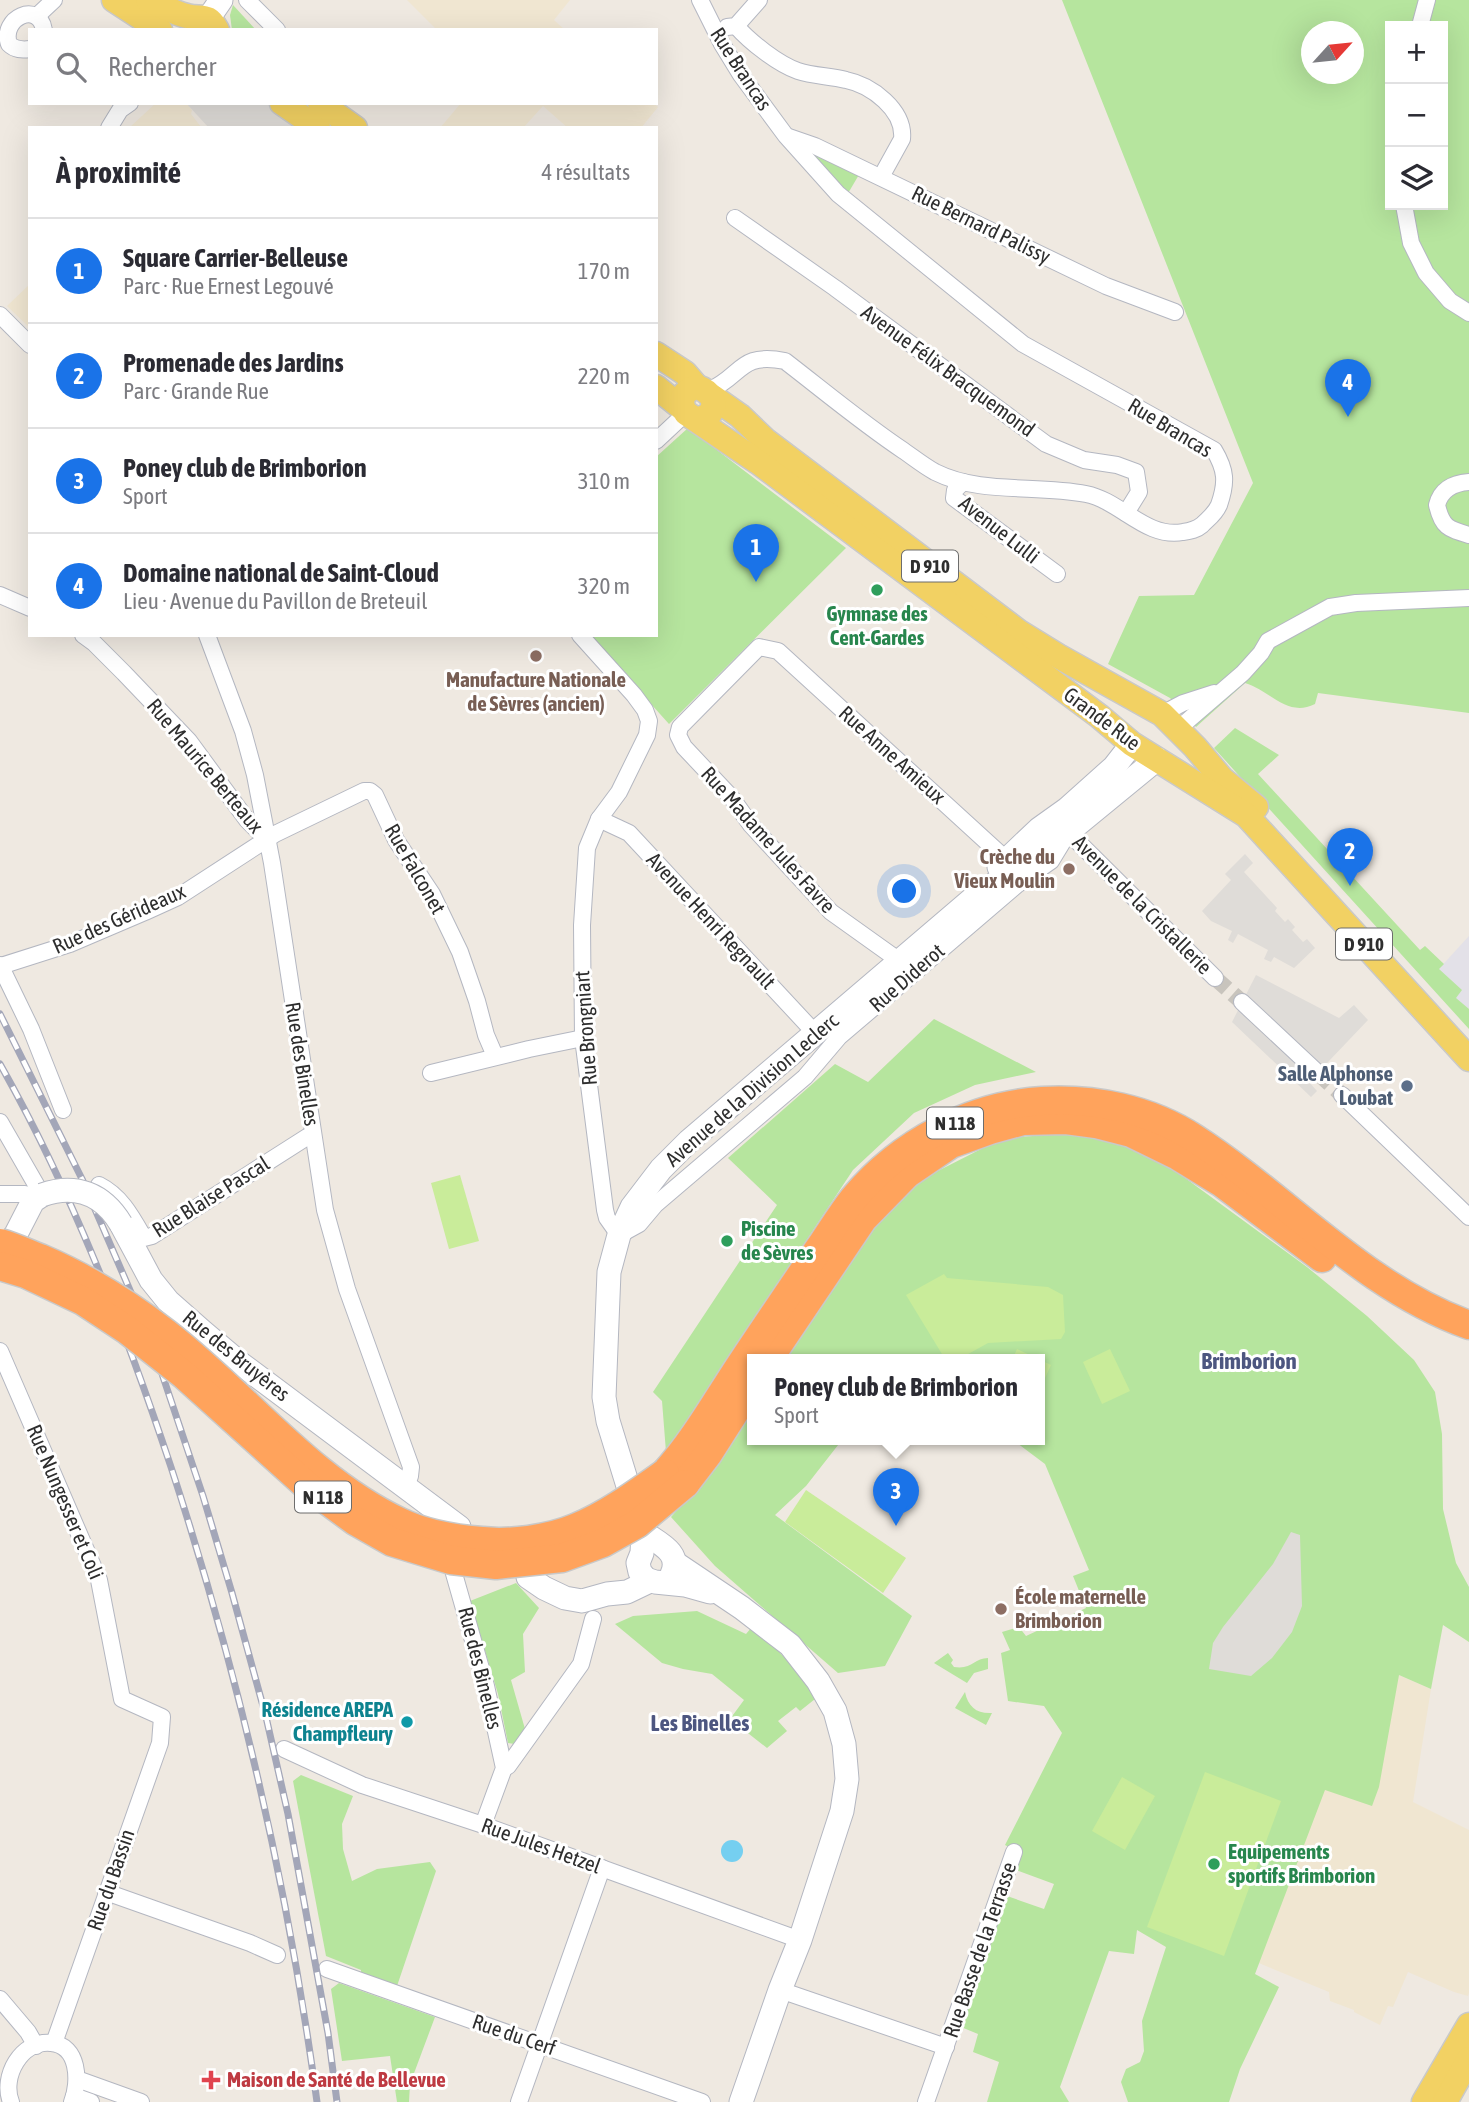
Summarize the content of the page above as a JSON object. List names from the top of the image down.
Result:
{
  "streets": {
    "highway": ["N 118"],
    "main road": [
      "D 910",
      "Grande Rue",
      "Avenue de la Division Leclerc",
      "Rue des Bruyères"
    ],
    "street": [
      "Rue Brancas",
      "Rue Bernard Palissy",
      "Avenue Félix Bracquemond",
      "Avenue Lulli",
      "Rue Anne Amieux",
      "Rue Maurice Berteaux",
      "Rue Madame Jules Favre",
      "Rue Falconet",
      "Avenue de la Cristallerie",
      "Rue des Gérideaux",
      "Avenue Henri Regnault",
      "Rue Diderot",
      "Rue Brongniart",
      "Rue des Binelles",
      "Rue Blaise Pascal",
      "Rue Nungesser et Coli",
      "Rue Jules Hetzel",
      "Rue du Bassin",
      "Rue Basse de la Terrasse",
      "Rue du Cerf"
    ]
  },
  "crossings": [
    ["Rue Brancas", "Rue Bernard Palissy"],
    ["Rue Brancas", "Avenue Félix Bracquemond"],
    ["Rue Brancas", "Avenue Lulli"],
    ["Rue Brancas", "Grande Rue"],
    ["Grande Rue", "Avenue de la Division Leclerc"],
    ["Rue Anne Amieux", "Rue Madame Jules Favre"],
    ["Rue Anne Amieux", "Avenue de la Division Leclerc"],
    ["Rue Maurice Berteaux", "Rue Falconet"],
    ["Rue Maurice Berteaux", "Rue des Gérideaux"],
    ["Rue Maurice Berteaux", "Rue des Binelles"],
    ["Rue Madame Jules Favre", "Avenue de la Division Leclerc"],
    ["Rue Falconet", "Rue des Gérideaux"],
    ["Rue Falconet", "Rue des Binelles"],
    ["Avenue de la Cristallerie", "Rue Diderot"],
    ["Avenue de la Cristallerie", "Avenue de la Division Leclerc"],
    ["Rue des Gérideaux", "Rue des Binelles"],
    ["Avenue Henri Regnault", "Rue Brongniart"],
    ["Avenue Henri Regnault", "Avenue de la Division Leclerc"],
    ["Rue Diderot", "Rue Brongniart"],
    ["Rue Diderot", "Avenue de la Division Leclerc"],
    ["Rue Brongniart", "Avenue de la Division Leclerc"],
    ["Rue des Binelles", "Rue Blaise Pascal"],
    ["Rue des Binelles", "Rue des Bruyères"],
    ["Rue Blaise Pascal", "Rue des Bruyères"],
    ["Rue Nungesser et Coli", "Rue du Bassin"]
  ],
  "districts": ["Brimborion", "Les Binelles"],
  "places": {
    "other": [
      "Gymnase des Cent-Gardes",
      "Manufacture Nationale de Sèvres (ancien)",
      "Crèche du Vieux Moulin",
      "Salle Alphonse Loubat",
      "Piscine de Sèvres",
      "École maternelle Brimborion",
      "Résidence AREPA Champfleury",
      "Equipements sportifs Brimborion"
    ],
    "health": ["Maison de Santé de Bellevue"]
  },
  "north": "top right",
  "page": {
    "map_buttons": ["+", "−"],
    "search": "Rechercher",
    "heading": ["À proximité", "4 résultats"],
    "list": [
      {
        "mark": "1",
        "name": "Square Carrier-Belleuse",
        "note": "Parc · Rue Ernest Legouvé",
        "value": "170 m"
      },
      {
        "mark": "2",
        "name": "Promenade des Jardins",
        "note": "Parc · Grande Rue",
        "value": "220 m"
      },
      {
        "mark": "3",
        "name": "Poney club de Brimborion",
        "note": "Sport",
        "value": "310 m"
      },
      {
        "mark": "4",
        "name": "Domaine national de Saint-Cloud",
        "note": "Lieu · Avenue du Pavillon de Breteuil",
        "value": "320 m"
      }
    ],
    "pins": [
      "4",
      "1",
      "2",
      "3"
    ],
    "popup": ["Poney club de Brimborion", "Sport"]
  }
}
